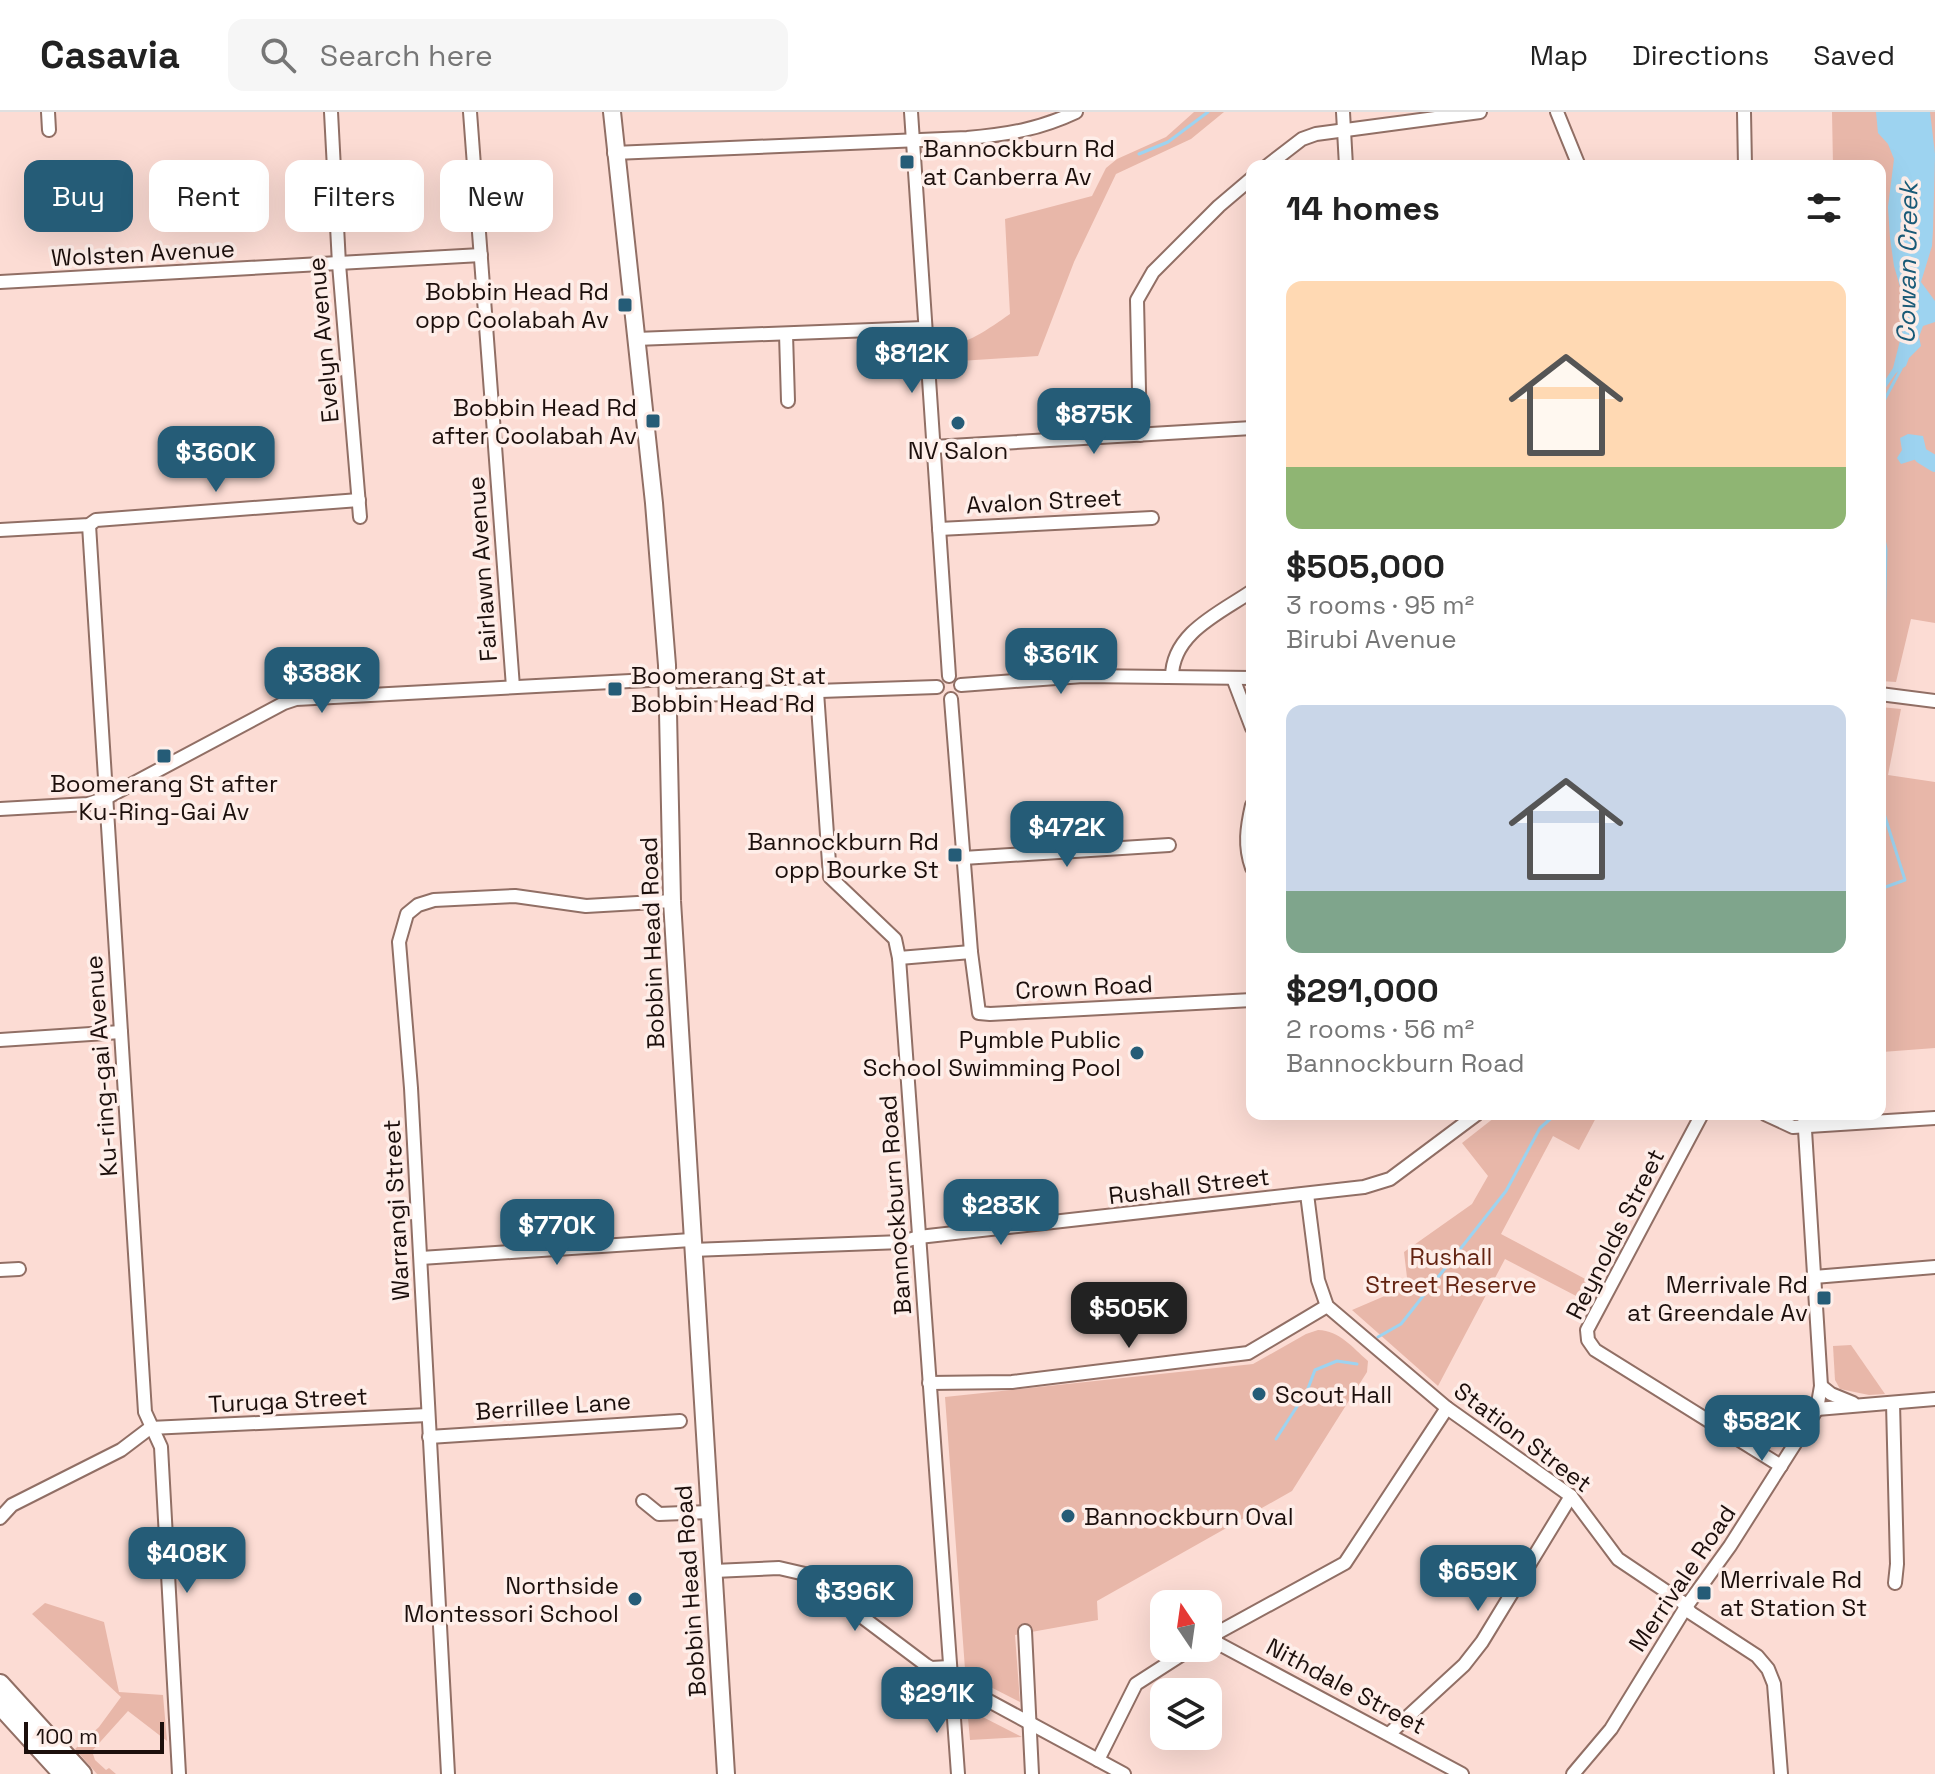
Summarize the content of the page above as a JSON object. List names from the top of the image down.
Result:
{
  "streets": {
    "main road": ["Bobbin Head Road"],
    "street": [
      "Wolsten Avenue",
      "Evelyn Avenue",
      "Avalon Street",
      "Fairlawn Avenue",
      "Crown Road",
      "Ku-ring-gai Avenue",
      "Rushall Street",
      "Bannockburn Road",
      "Warrangi Street",
      "Reynolds Street",
      "Turuga Street",
      "Berrillee Lane",
      "Station Street",
      "Merrivale Road",
      "Nithdale Street"
    ]
  },
  "crossings": [
    ["Wolsten Avenue", "Evelyn Avenue"],
    ["Wolsten Avenue", "Fairlawn Avenue"],
    ["Bobbin Head Road", "Rushall Street"],
    ["Bobbin Head Road", "Warrangi Street"],
    ["Ku-ring-gai Avenue", "Turuga Street"],
    ["Rushall Street", "Bannockburn Road"],
    ["Rushall Street", "Warrangi Street"],
    ["Warrangi Street", "Turuga Street"],
    ["Warrangi Street", "Berrillee Lane"],
    ["Reynolds Street", "Merrivale Road"],
    ["Station Street", "Merrivale Road"]
  ],
  "water": ["Cowan Creek"],
  "parks": ["Rushall Street Reserve"],
  "places": {
    "transit": [
      "Bannockburn Rd at Canberra Av",
      "Bobbin Head Rd opp Coolabah Av",
      "Bobbin Head Rd after Coolabah Av",
      "Boomerang St at Bobbin Head Rd",
      "Boomerang St after Ku-Ring-Gai Av",
      "Bannockburn Rd opp Bourke St",
      "Merrivale Rd at Greendale Av",
      "Merrivale Rd at Station St"
    ],
    "other": [
      "NV Salon",
      "Pymble Public School Swimming Pool",
      "Scout Hall",
      "Bannockburn Oval",
      "Northside Montessori School"
    ]
  },
  "scale_bar": "100 m",
  "north": "top",
  "page": {
    "header": "Casavia",
    "search": "Search here",
    "nav": ["Map", "Directions", "Saved"],
    "chip": [
      "Buy",
      "Rent",
      "Filters",
      "New"
    ],
    "heading": "14 homes",
    "list": [
      {
        "name": "$505,000",
        "note": "3 rooms · 95 m² · Birubi Avenue"
      },
      {
        "name": "$291,000",
        "note": "2 rooms · 56 m² · Bannockburn Road"
      }
    ],
    "price": [
      "$812K",
      "$875K",
      "$360K",
      "$361K",
      "$388K",
      "$472K",
      "$283K",
      "$770K",
      "$505K",
      "$582K",
      "$408K",
      "$659K",
      "$396K",
      "$291K"
    ],
    "scale": "100 m"
  }
}
